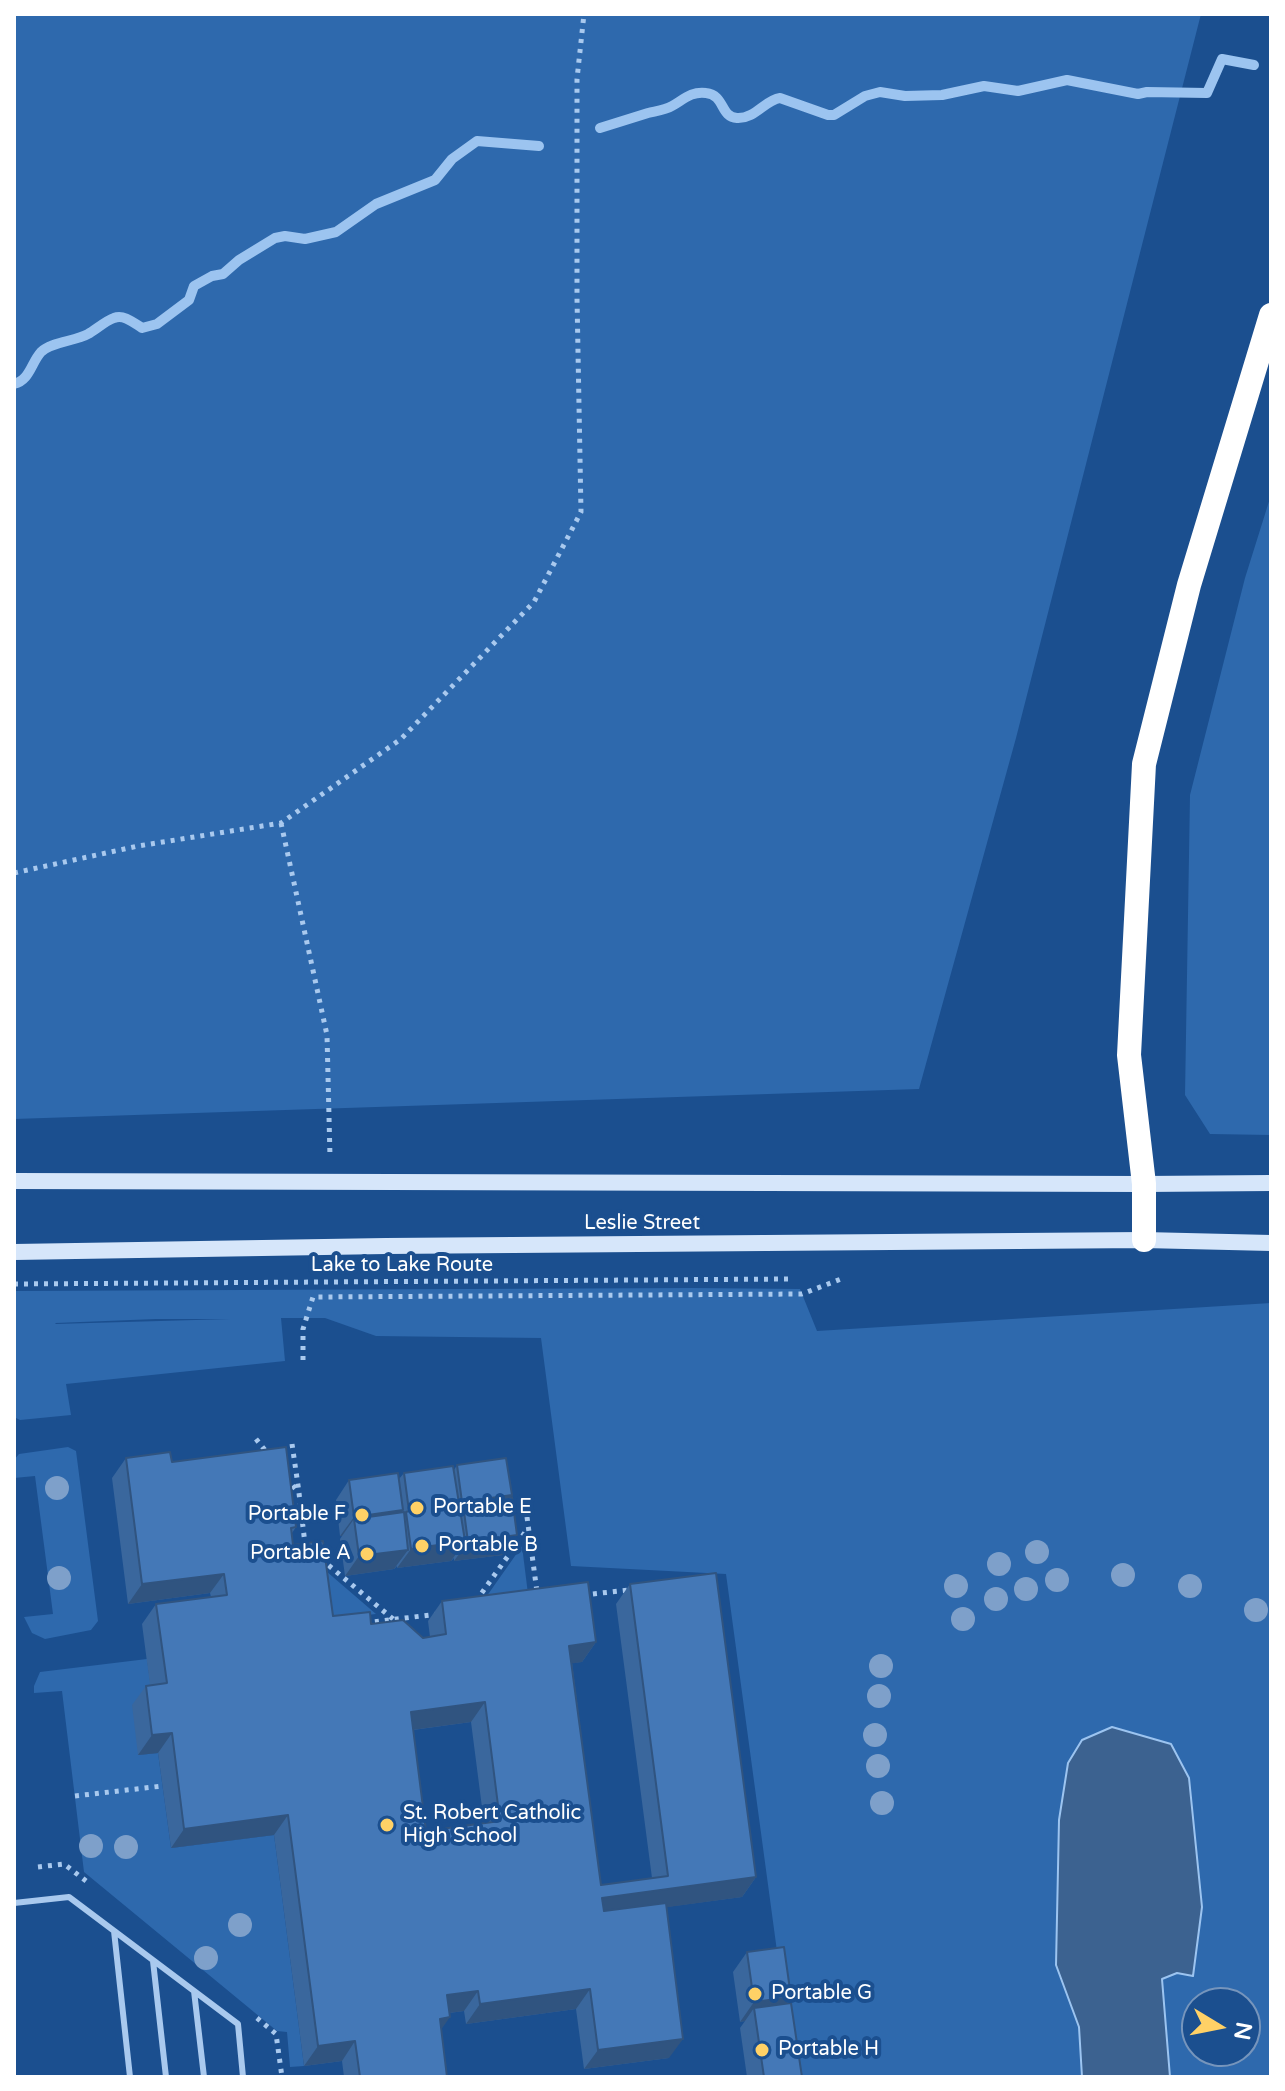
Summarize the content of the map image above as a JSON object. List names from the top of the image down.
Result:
{
  "streets": {
    "main road": ["Leslie Street"],
    "path": ["Lake to Lake Route"]
  },
  "places": [
    "Portable E",
    "Portable F",
    "Portable B",
    "Portable A",
    "St. Robert Catholic High School",
    "Portable G",
    "Portable H"
  ],
  "north": "right"
}
